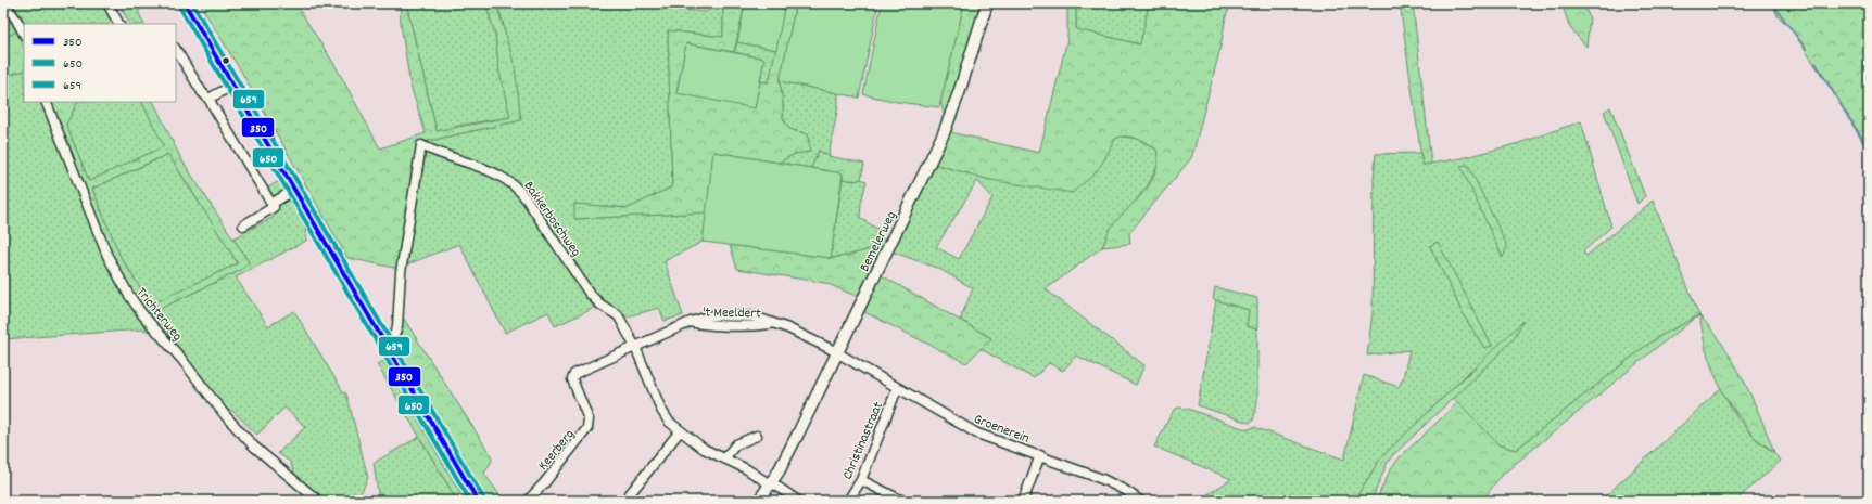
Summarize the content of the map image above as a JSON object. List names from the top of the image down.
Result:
{
  "streets": {
    "street": [
      "Bakkerboschweg",
      "Bemelerweg",
      "'t Meeldert",
      "Trichterweg",
      "Groenerein",
      "Christinastraat",
      "Keerberg"
    ]
  },
  "crossings": [
    ["Bakkerboschweg", "Bemelerweg"],
    ["Bakkerboschweg", "'t Meeldert"],
    ["Bakkerboschweg", "Keerberg"],
    ["Bemelerweg", "'t Meeldert"],
    ["Bemelerweg", "Groenerein"],
    ["'t Meeldert", "Groenerein"],
    ["'t Meeldert", "Keerberg"],
    ["Groenerein", "Christinastraat"]
  ],
  "lines": ["transit line 350", "transit line 659", "transit line 650"],
  "legend": ["350", "650", "659"]
}
